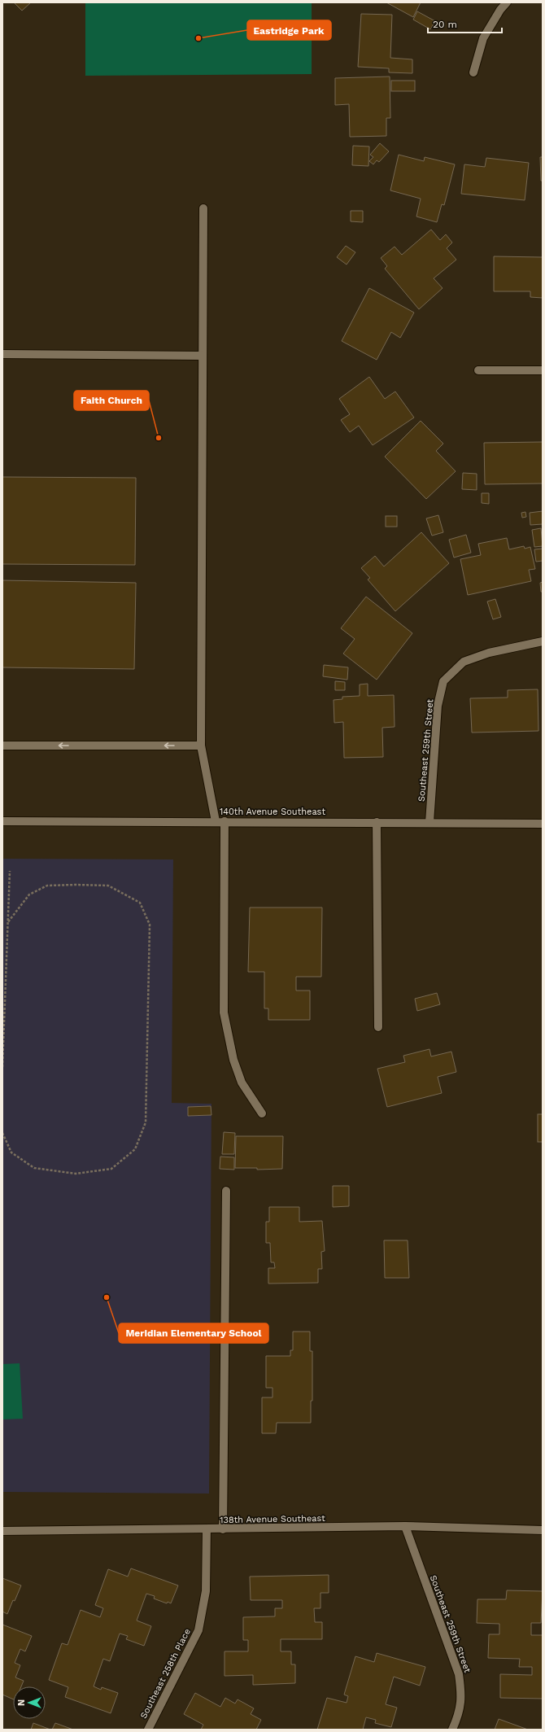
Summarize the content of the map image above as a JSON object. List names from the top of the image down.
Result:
{
  "streets": {
    "street": [
      "Southeast 259th Street",
      "140th Avenue Southeast",
      "138th Avenue Southeast",
      "Southeast 258th Place"
    ]
  },
  "crossings": [
    ["Southeast 259th Street", "140th Avenue Southeast"],
    ["Southeast 259th Street", "138th Avenue Southeast"],
    ["138th Avenue Southeast", "Southeast 258th Place"]
  ],
  "places": ["Eastridge Park", "Faith Church", "Meridian Elementary School"],
  "scale_bar": "20 m",
  "north": "left"
}
